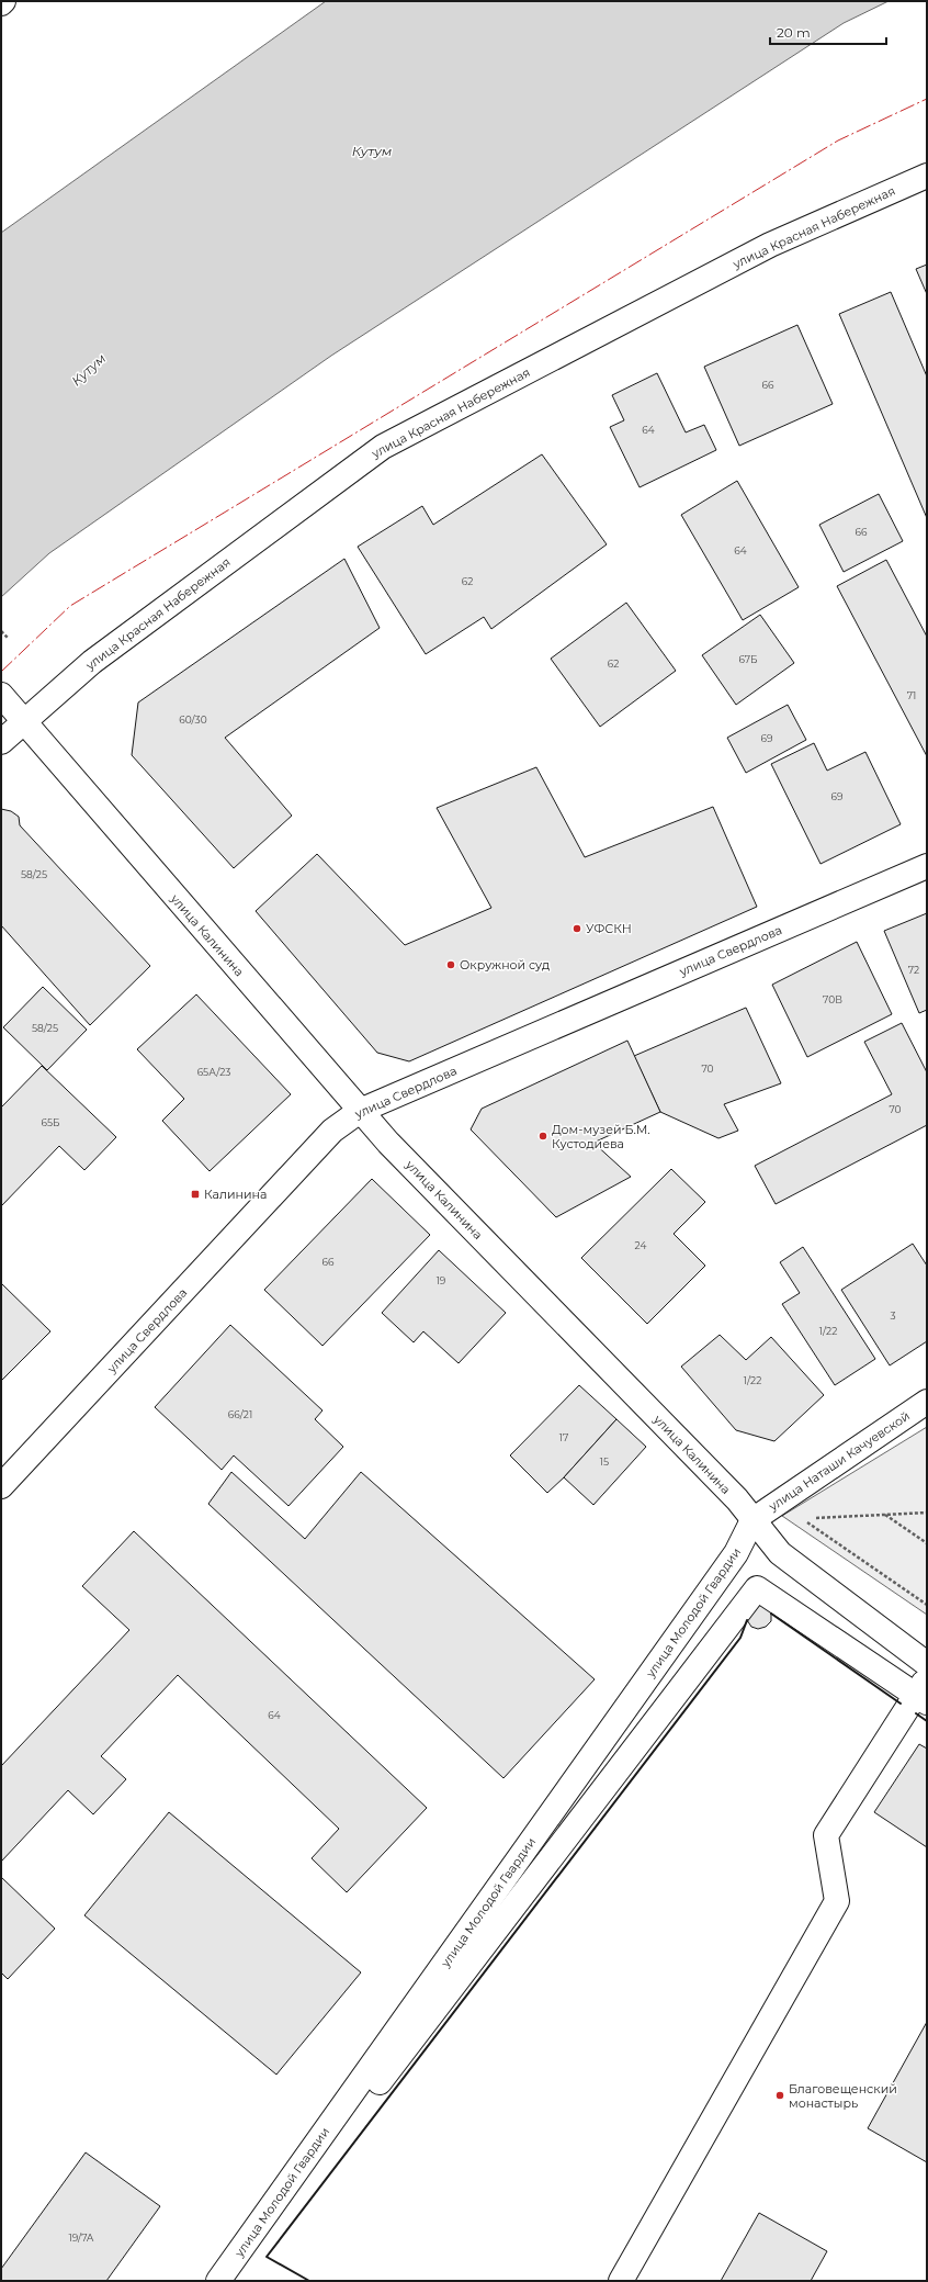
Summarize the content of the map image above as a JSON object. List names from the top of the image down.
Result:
{
  "streets": {
    "street": [
      "улица Красная Набережная",
      "улица Калинина",
      "улица Свердлова",
      "улица Наташи Качуевской",
      "улица Молодой Гвардии"
    ]
  },
  "crossings": [
    ["улица Красная Набережная", "улица Калинина"],
    ["улица Калинина", "улица Свердлова"],
    ["улица Калинина", "улица Наташи Качуевской"],
    ["улица Калинина", "улица Молодой Гвардии"],
    ["улица Наташи Качуевской", "улица Молодой Гвардии"]
  ],
  "water": ["Кутум"],
  "places": {
    "other": [
      "УФСКН",
      "Окружной суд",
      "Дом-музей Б.М. Кустодиева",
      "Благовещенский монастырь"
    ],
    "transit": ["Калинина"]
  },
  "house_numbers": [
    "66",
    "64",
    "66",
    "64",
    "62",
    "67Б",
    "62",
    "71",
    "60/30",
    "69",
    "69",
    "58/25",
    "72",
    "70В",
    "58/25",
    "70",
    "65А/23",
    "70",
    "65Б",
    "24",
    "66",
    "19",
    "3",
    "1/22",
    "1/22",
    "66/21",
    "17",
    "15",
    "64",
    "19/7А"
  ],
  "scale_bar": "20 m"
}
